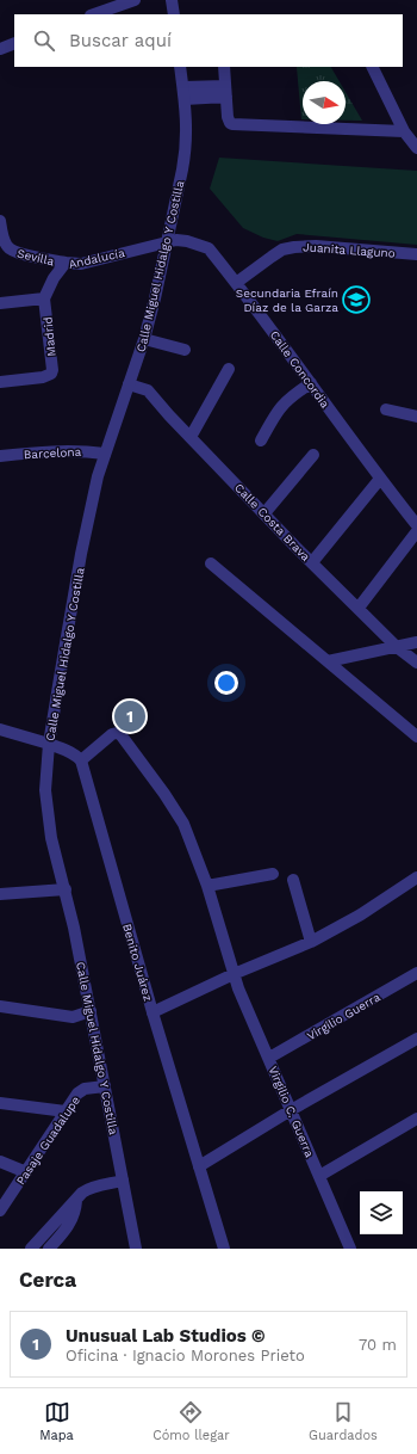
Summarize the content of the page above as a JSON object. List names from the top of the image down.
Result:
{
  "streets": {
    "street": [
      "Juanita Llaguno",
      "Sevilla",
      "Andalucía",
      "Calle Miguel Hidalgo Y Costilla",
      "Madrid",
      "Calle Concordia",
      "Barcelona",
      "Calle Costa Brava",
      "Benito Juárez",
      "Virgilio Guerra",
      "Virgilio C. Guerra",
      "Pasaje Guadalupe"
    ]
  },
  "crossings": [
    ["Juanita Llaguno", "Calle Concordia"],
    ["Sevilla", "Andalucía"],
    ["Andalucía", "Calle Miguel Hidalgo Y Costilla"],
    ["Andalucía", "Madrid"],
    ["Andalucía", "Calle Concordia"],
    ["Calle Miguel Hidalgo Y Costilla", "Calle Concordia"],
    ["Calle Miguel Hidalgo Y Costilla", "Barcelona"],
    ["Calle Miguel Hidalgo Y Costilla", "Calle Costa Brava"],
    ["Calle Miguel Hidalgo Y Costilla", "Pasaje Guadalupe"],
    ["Benito Juárez", "Virgilio C. Guerra"],
    ["Virgilio Guerra", "Virgilio C. Guerra"]
  ],
  "places": {
    "school or university": ["Secundaria Efraín Díaz de la Garza"]
  },
  "north": "right",
  "page": {
    "search": "Buscar aquí",
    "pins": "1",
    "heading": "Cerca",
    "list": [
      {
        "mark": "1",
        "name": "Unusual Lab Studios ©",
        "note": "Oficina · Ignacio Morones Prieto",
        "value": "70 m"
      }
    ],
    "nav": ["Mapa", "Cómo llegar", "Guardados"]
  }
}
